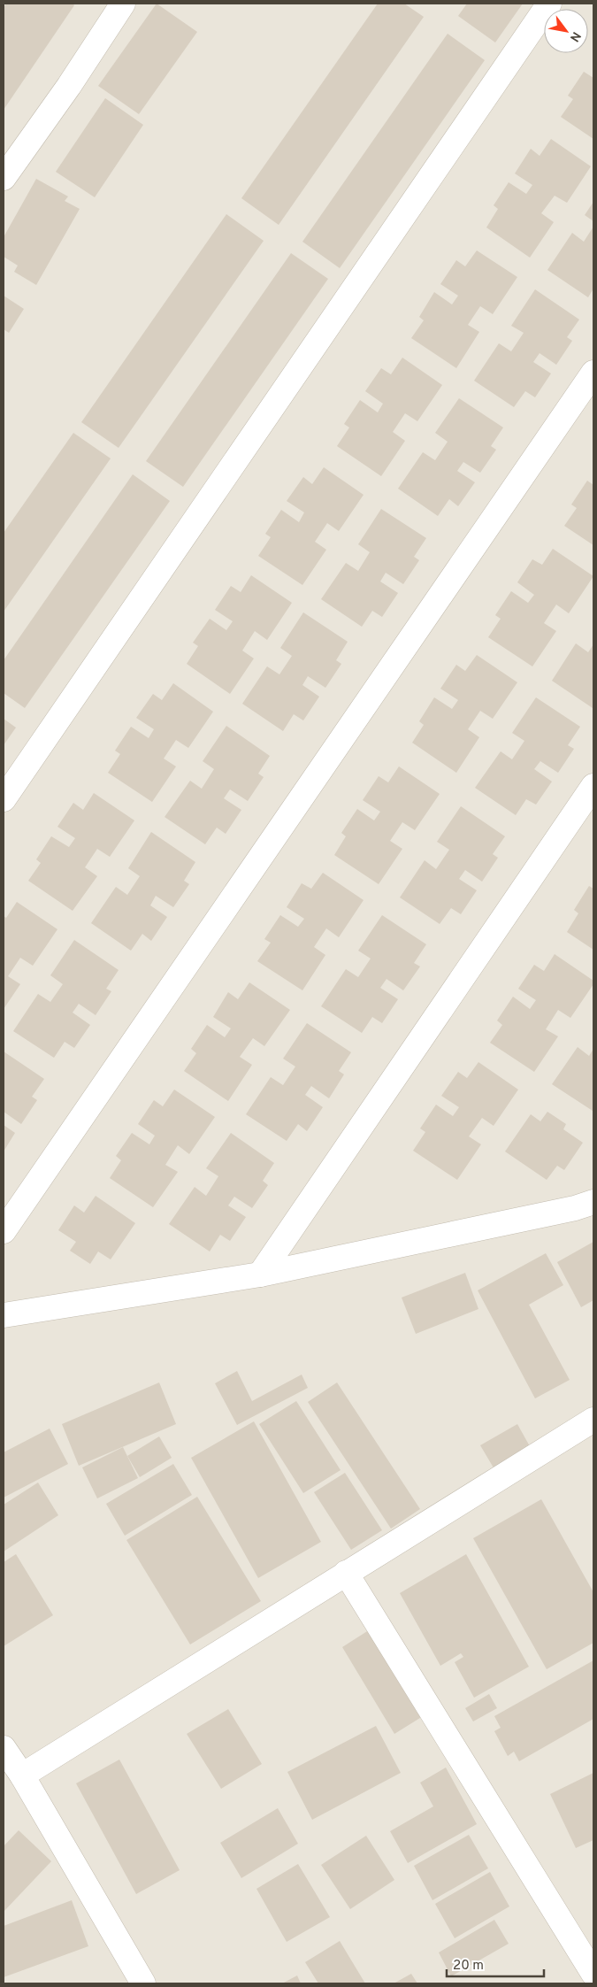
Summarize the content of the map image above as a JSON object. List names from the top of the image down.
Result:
{
  "scale_bar": "20 m",
  "north": "bottom right"
}
